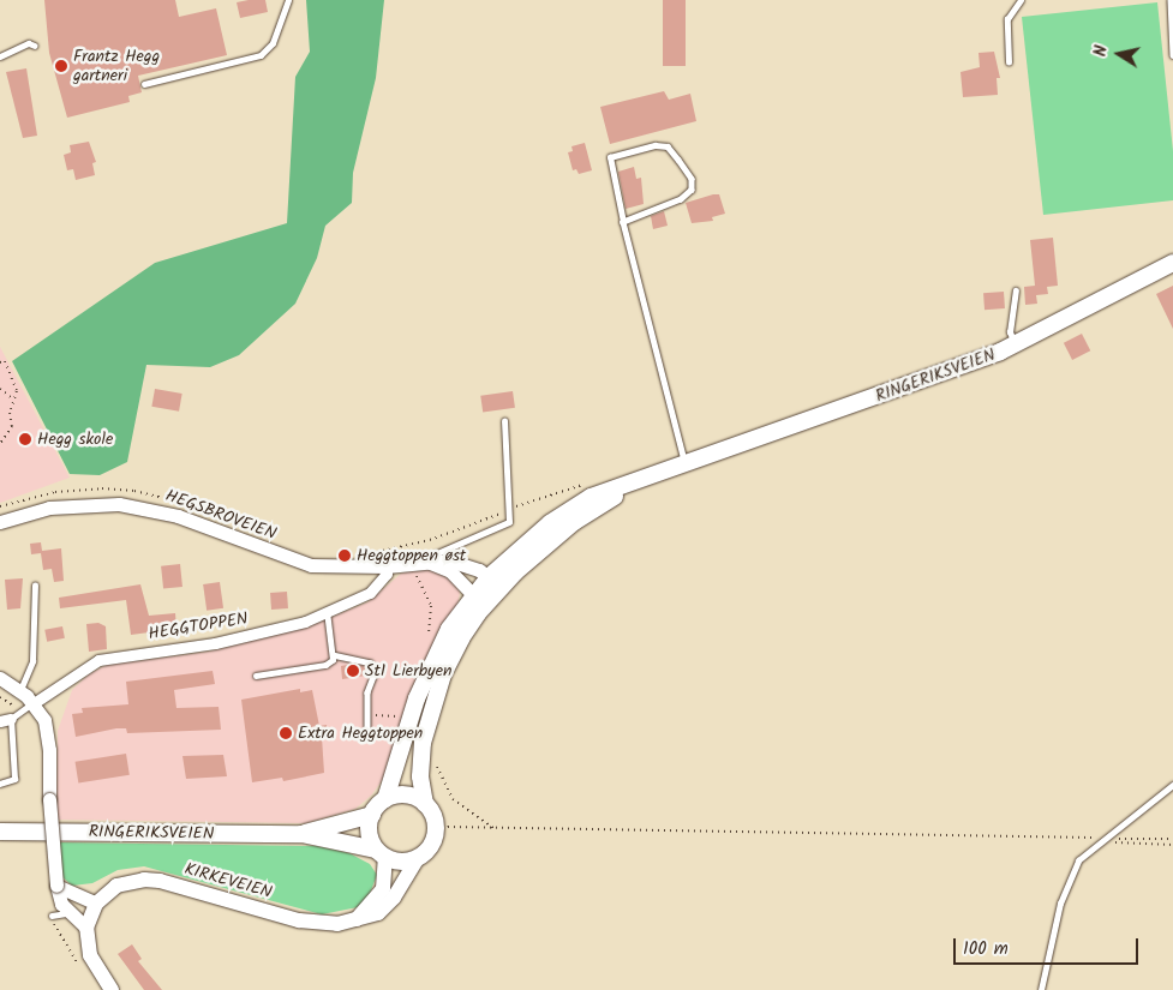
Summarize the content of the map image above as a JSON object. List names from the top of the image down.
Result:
{
  "streets": {
    "main road": ["RINGERIKSVEIEN", "KIRKEVEIEN"],
    "street": ["HEGSBROVEIEN", "HEGGTOPPEN"]
  },
  "crossings": [
    ["RINGERIKSVEIEN", "HEGSBROVEIEN"],
    ["RINGERIKSVEIEN", "KIRKEVEIEN"],
    ["HEGSBROVEIEN", "HEGGTOPPEN"]
  ],
  "places": [
    "Frantz Hegg gartneri",
    "Hegg skole",
    "Heggtoppen øst",
    "St1 Lierbyen",
    "Extra Heggtoppen"
  ],
  "scale_bar": "100 m",
  "north": "left"
}
